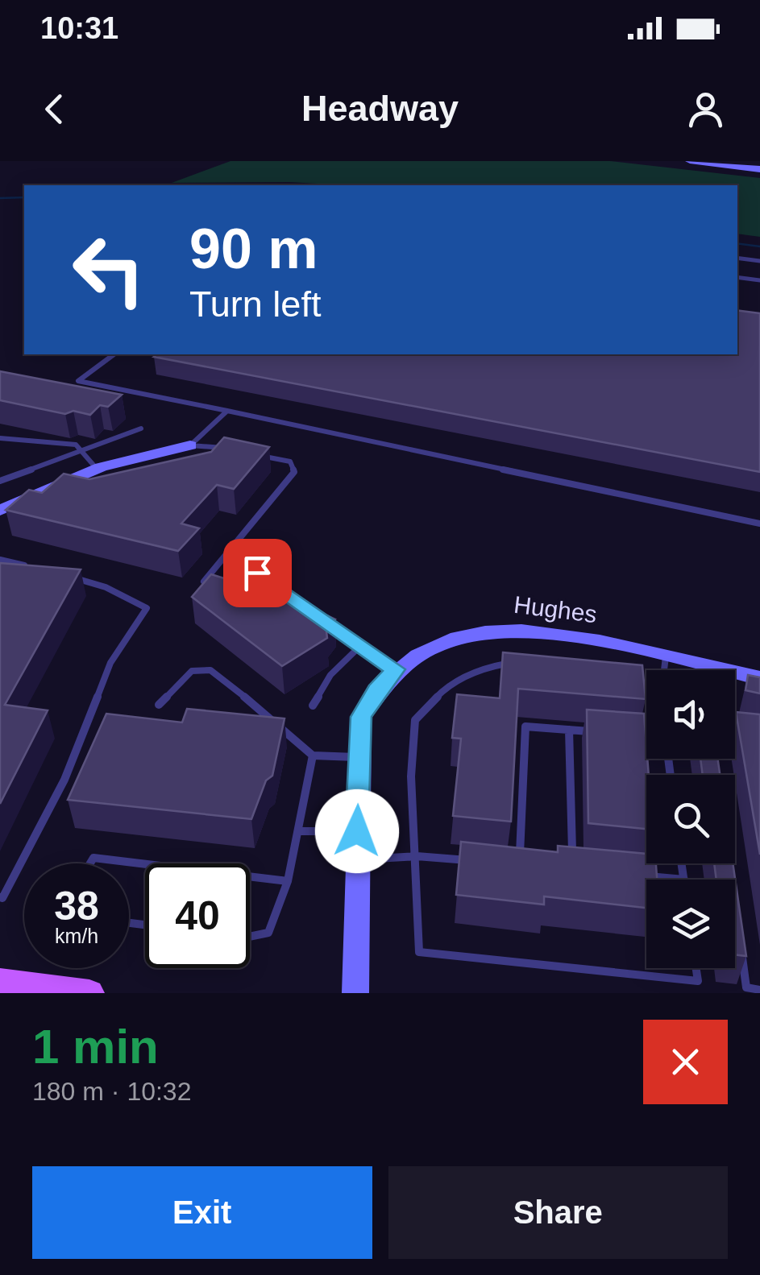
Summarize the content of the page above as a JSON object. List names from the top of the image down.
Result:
{
  "streets": {
    "street": ["Hughes"]
  },
  "page": {
    "status": "10:31",
    "header": "Headway",
    "turn": ["90 m", "Turn left"],
    "speed": "38 km/h",
    "limit": "40",
    "heading": ["1 min", "180 m · 10:32"],
    "buttons": ["Exit", "Share"]
  }
}
